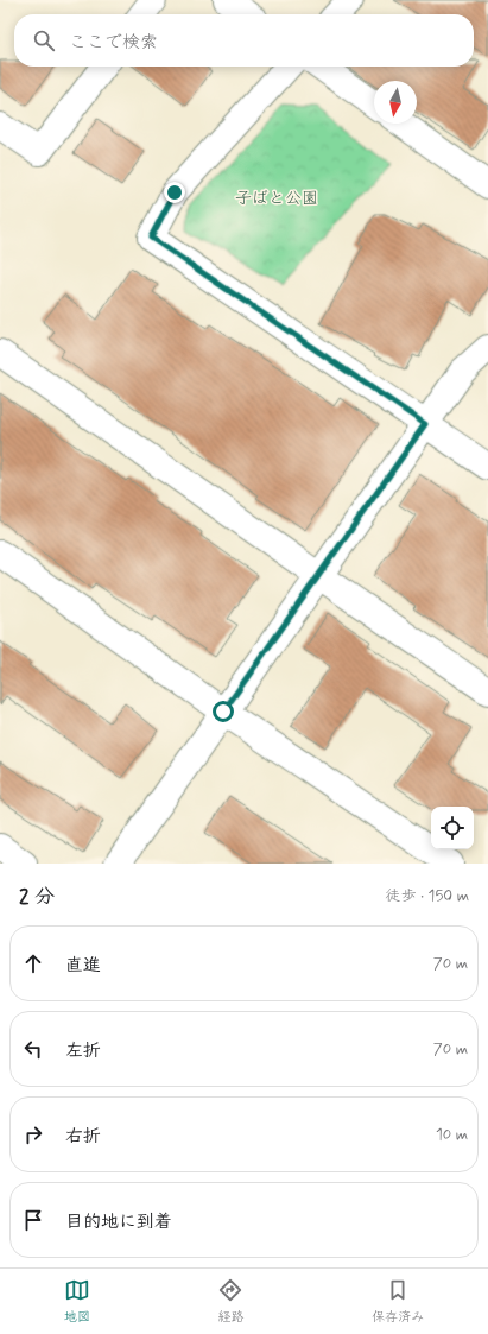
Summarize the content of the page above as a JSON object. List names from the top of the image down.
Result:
{
  "parks": ["子ばと公園"],
  "north": "bottom",
  "page": {
    "search": "ここで検索",
    "heading": ["2 分", "徒歩 · 150 m"],
    "list": [
      ["直進", "70 m"],
      ["左折", "70 m"],
      ["右折", "10 m"],
      "目的地に到着"
    ],
    "nav": ["地図", "経路", "保存済み"]
  }
}
